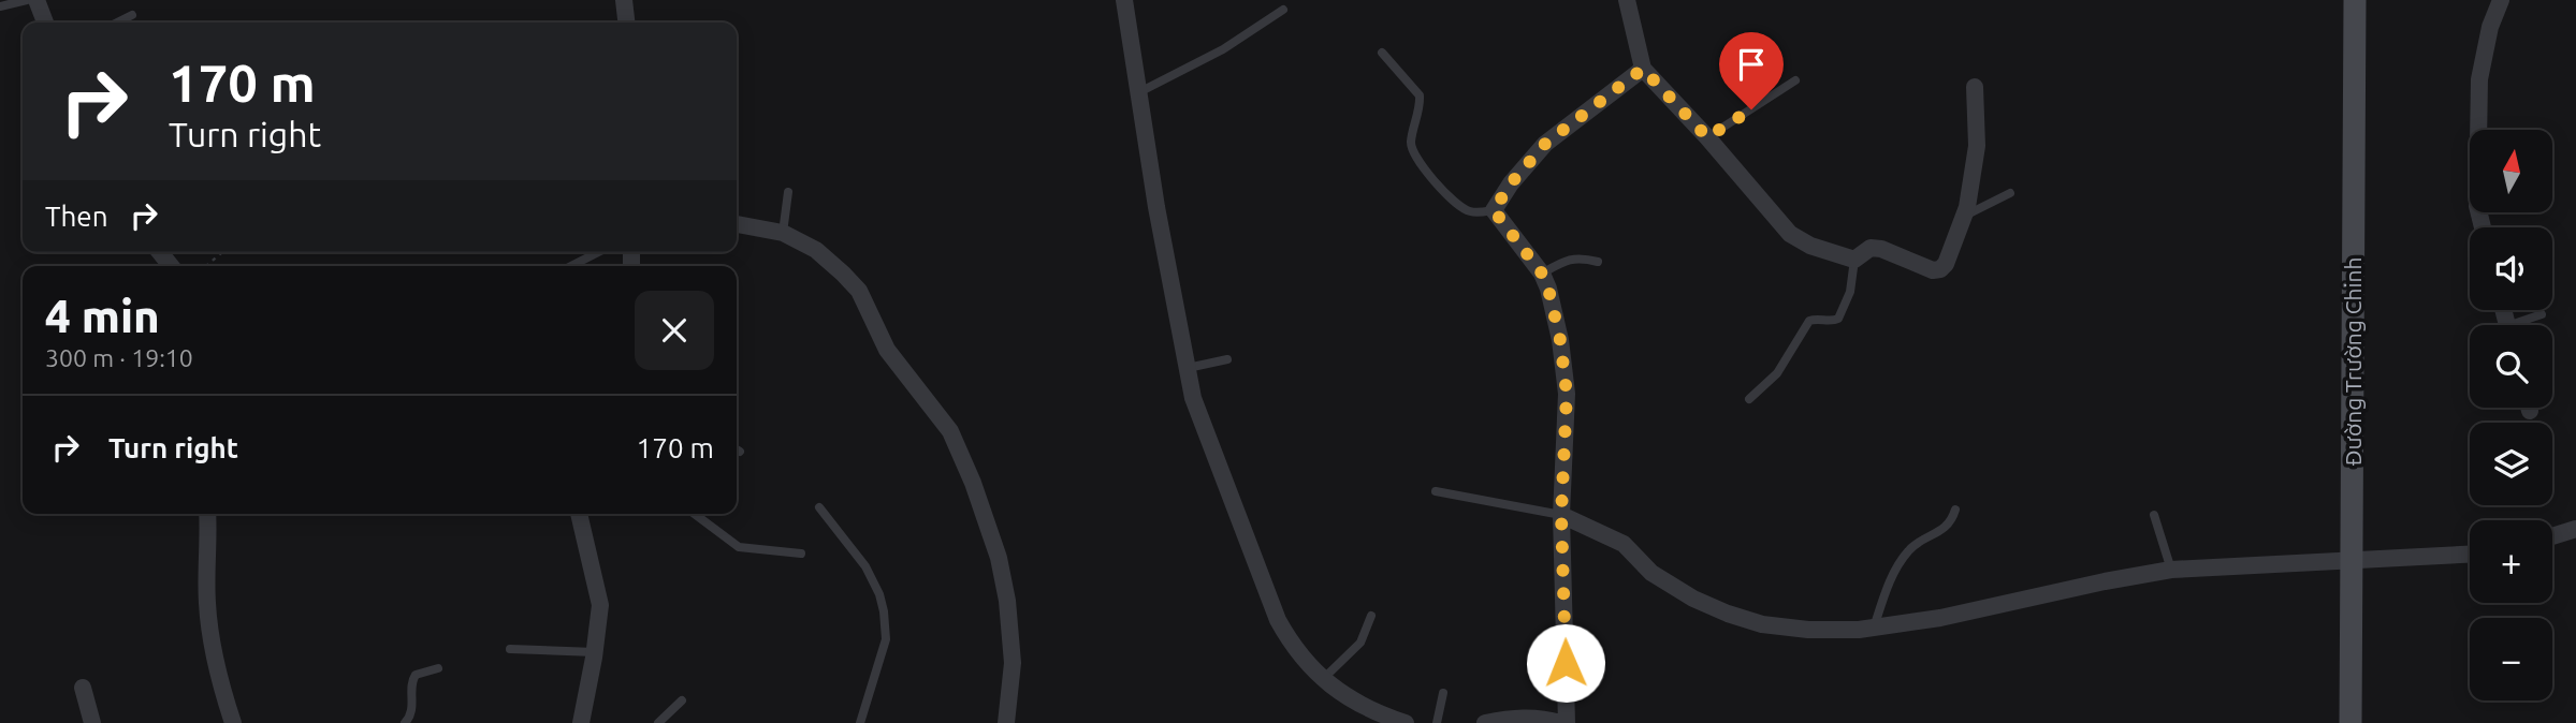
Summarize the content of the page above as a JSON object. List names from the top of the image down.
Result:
{
  "streets": {
    "main road": ["Đường Trường Chinh"]
  },
  "north": "top",
  "page": {
    "turn": ["170 m", "Turn right"],
    "map_buttons": ["+", "−"],
    "then": "Then",
    "heading": ["4 min", "300 m · 19:10"],
    "list": [
      {
        "name": "Turn right",
        "value": "170 m"
      }
    ]
  }
}
